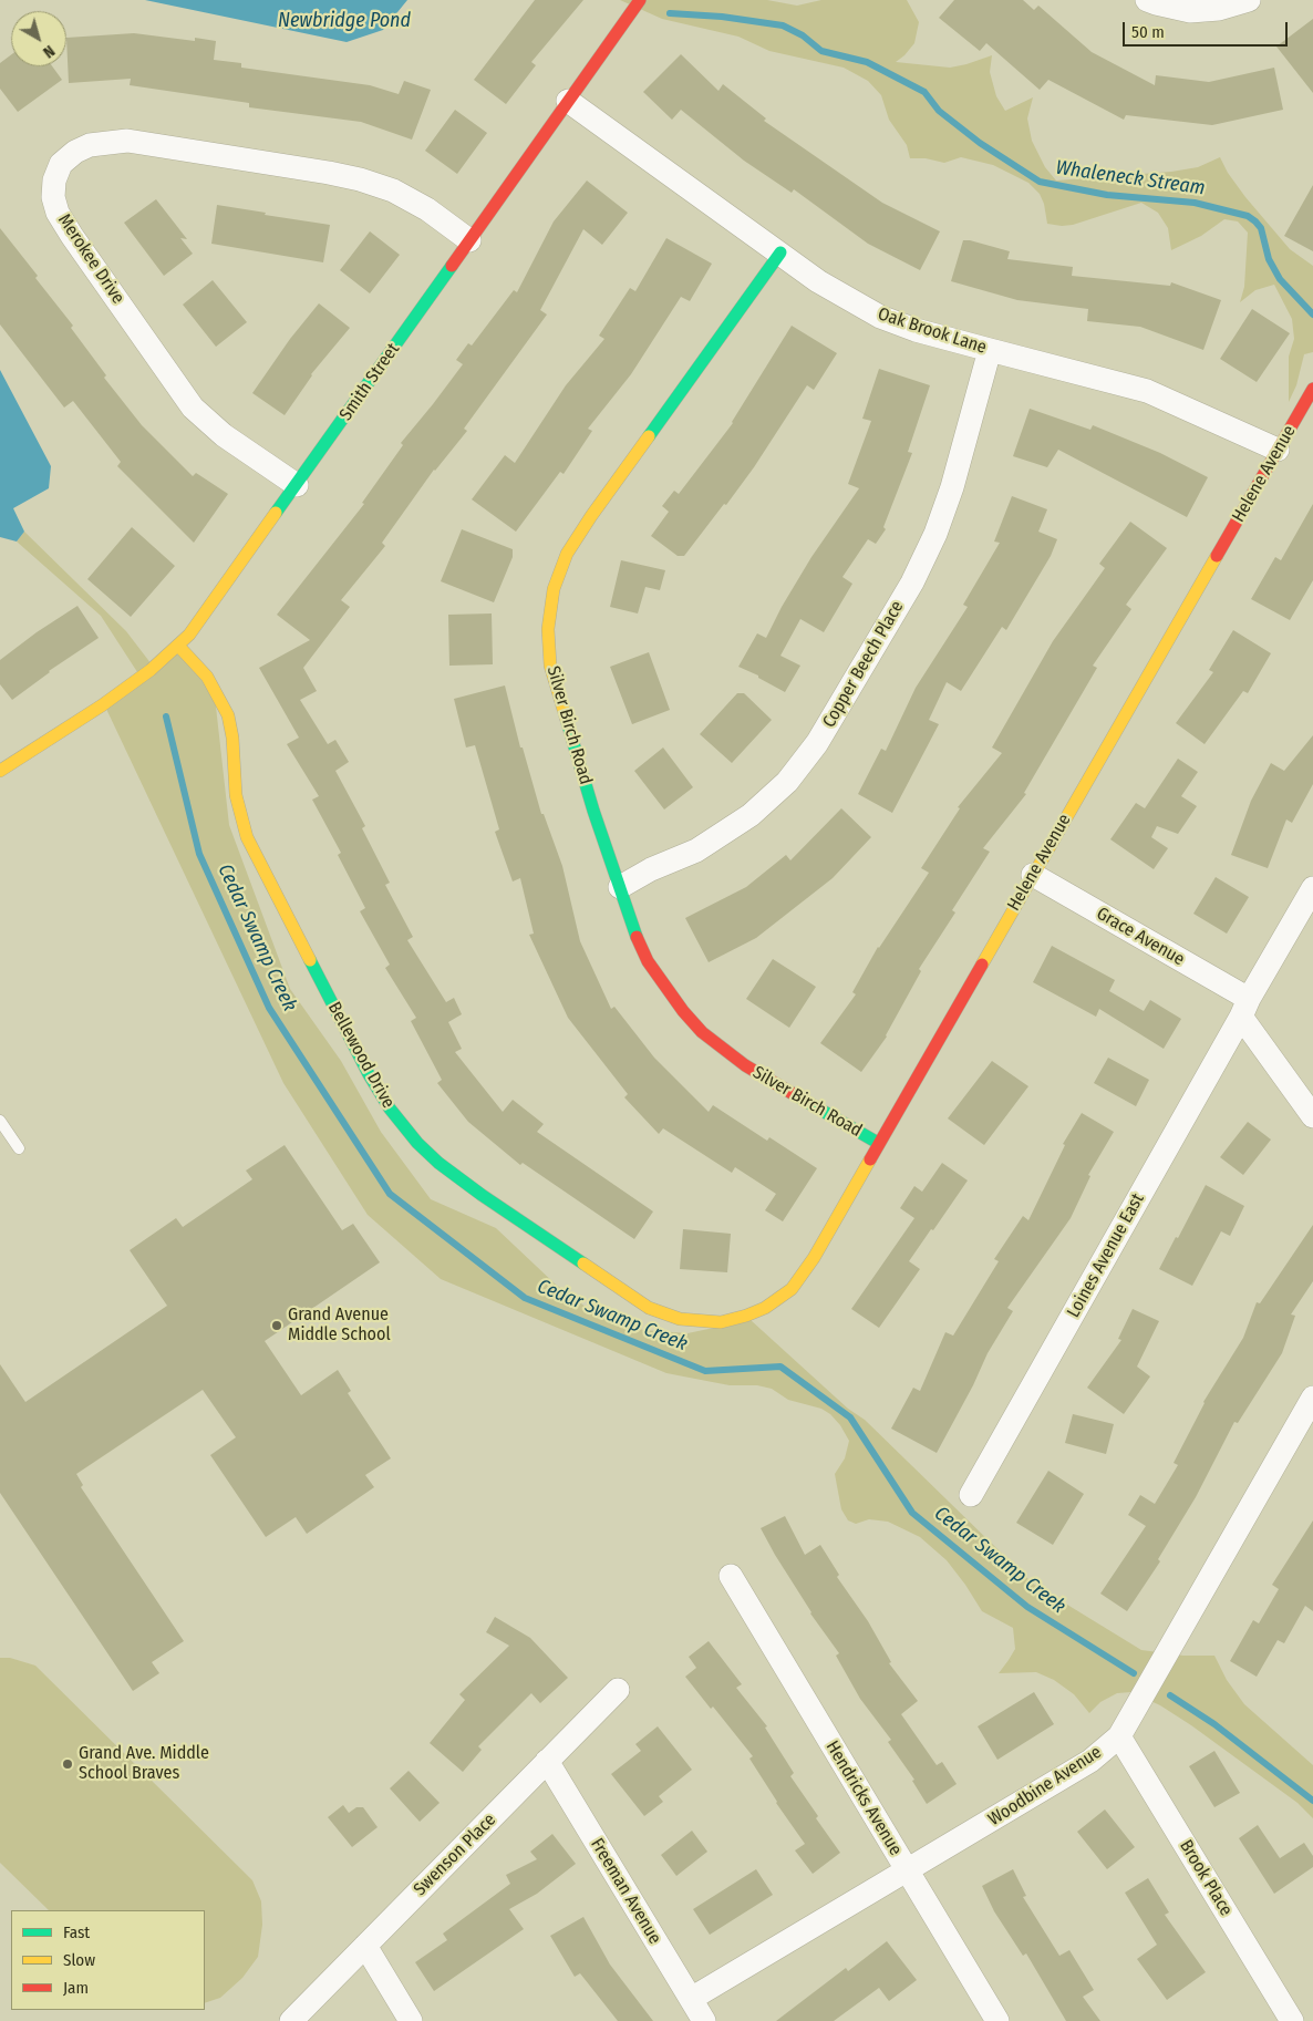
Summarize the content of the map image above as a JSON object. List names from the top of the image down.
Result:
{
  "streets": {
    "street": [
      "Merokee Drive",
      "Oak Brook Lane",
      "Smith Street",
      "Helene Avenue",
      "Copper Beech Place",
      "Silver Birch Road",
      "Grace Avenue",
      "Bellewood Drive",
      "Loines Avenue East",
      "Woodbine Avenue",
      "Hendricks Avenue",
      "Swenson Place",
      "Brook Place",
      "Freeman Avenue"
    ]
  },
  "crossings": [
    ["Merokee Drive", "Smith Street"],
    ["Oak Brook Lane", "Smith Street"],
    ["Oak Brook Lane", "Helene Avenue"],
    ["Oak Brook Lane", "Copper Beech Place"],
    ["Oak Brook Lane", "Silver Birch Road"],
    ["Smith Street", "Bellewood Drive"],
    ["Helene Avenue", "Silver Birch Road"],
    ["Helene Avenue", "Grace Avenue"],
    ["Helene Avenue", "Bellewood Drive"],
    ["Copper Beech Place", "Silver Birch Road"],
    ["Grace Avenue", "Loines Avenue East"],
    ["Woodbine Avenue", "Hendricks Avenue"],
    ["Woodbine Avenue", "Brook Place"],
    ["Woodbine Avenue", "Freeman Avenue"],
    ["Swenson Place", "Freeman Avenue"]
  ],
  "water": ["Newbridge Pond", "Whaleneck Stream", "Cedar Swamp Creek"],
  "places": ["Grand Avenue Middle School", "Grand Ave. Middle School Braves"],
  "legend": ["Fast", "Slow", "Jam"],
  "scale_bar": "50 m",
  "north": "bottom right"
}
